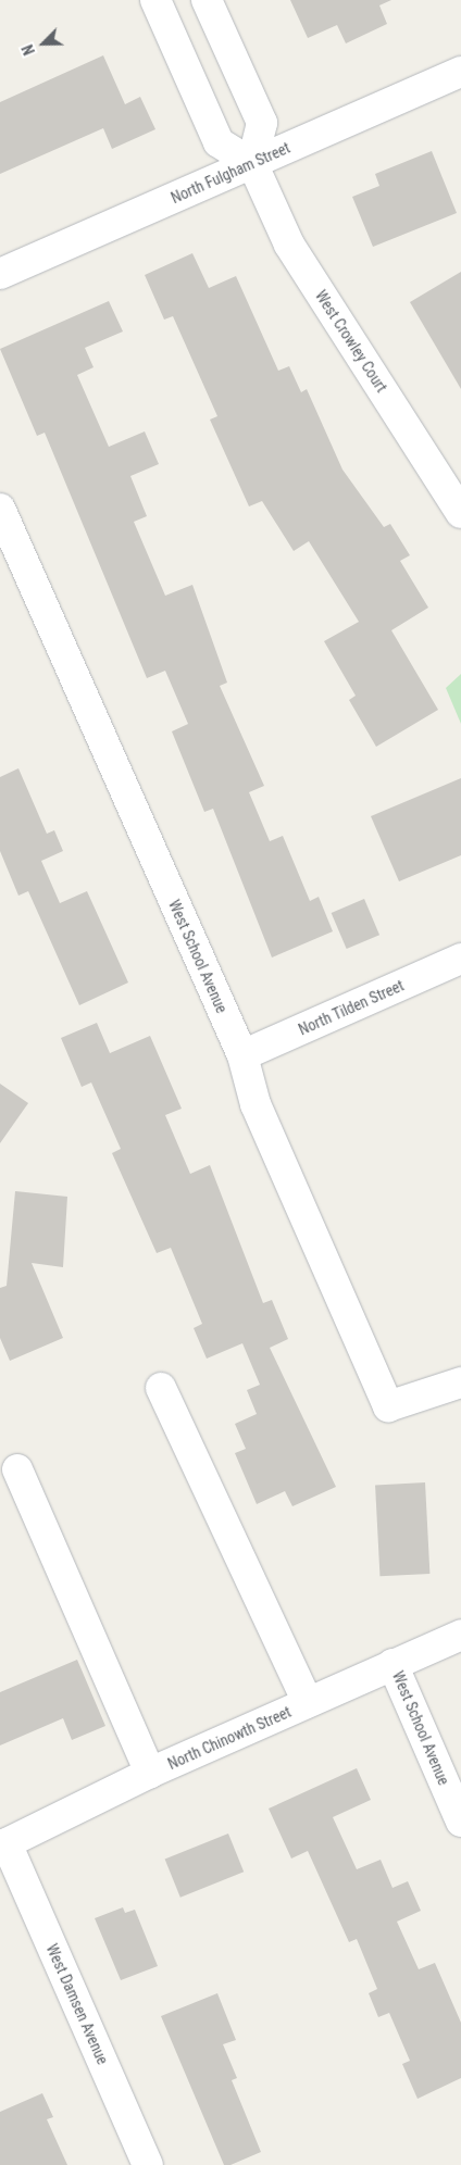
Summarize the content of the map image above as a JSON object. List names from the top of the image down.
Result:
{
  "streets": {
    "street": [
      "North Fulgham Street",
      "West Crowley Court",
      "West School Avenue",
      "North Tilden Street",
      "North Chinowth Street",
      "West Damsen Avenue"
    ]
  },
  "crossings": [
    ["North Fulgham Street", "West Crowley Court"],
    ["West School Avenue", "North Tilden Street"],
    ["West School Avenue", "North Chinowth Street"],
    ["North Chinowth Street", "West Damsen Avenue"]
  ],
  "north": "bottom left"
}
